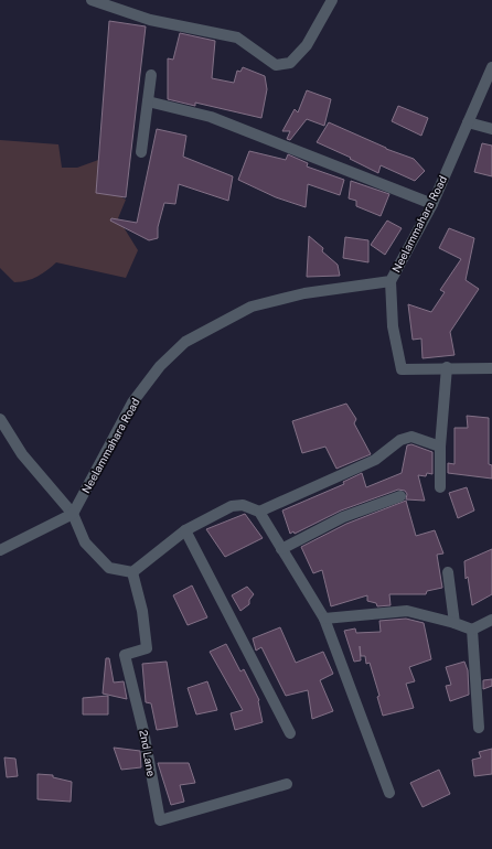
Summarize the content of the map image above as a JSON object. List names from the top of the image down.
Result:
{
  "streets": {
    "street": ["Neelammahara Road", "2nd Lane"]
  }
}
